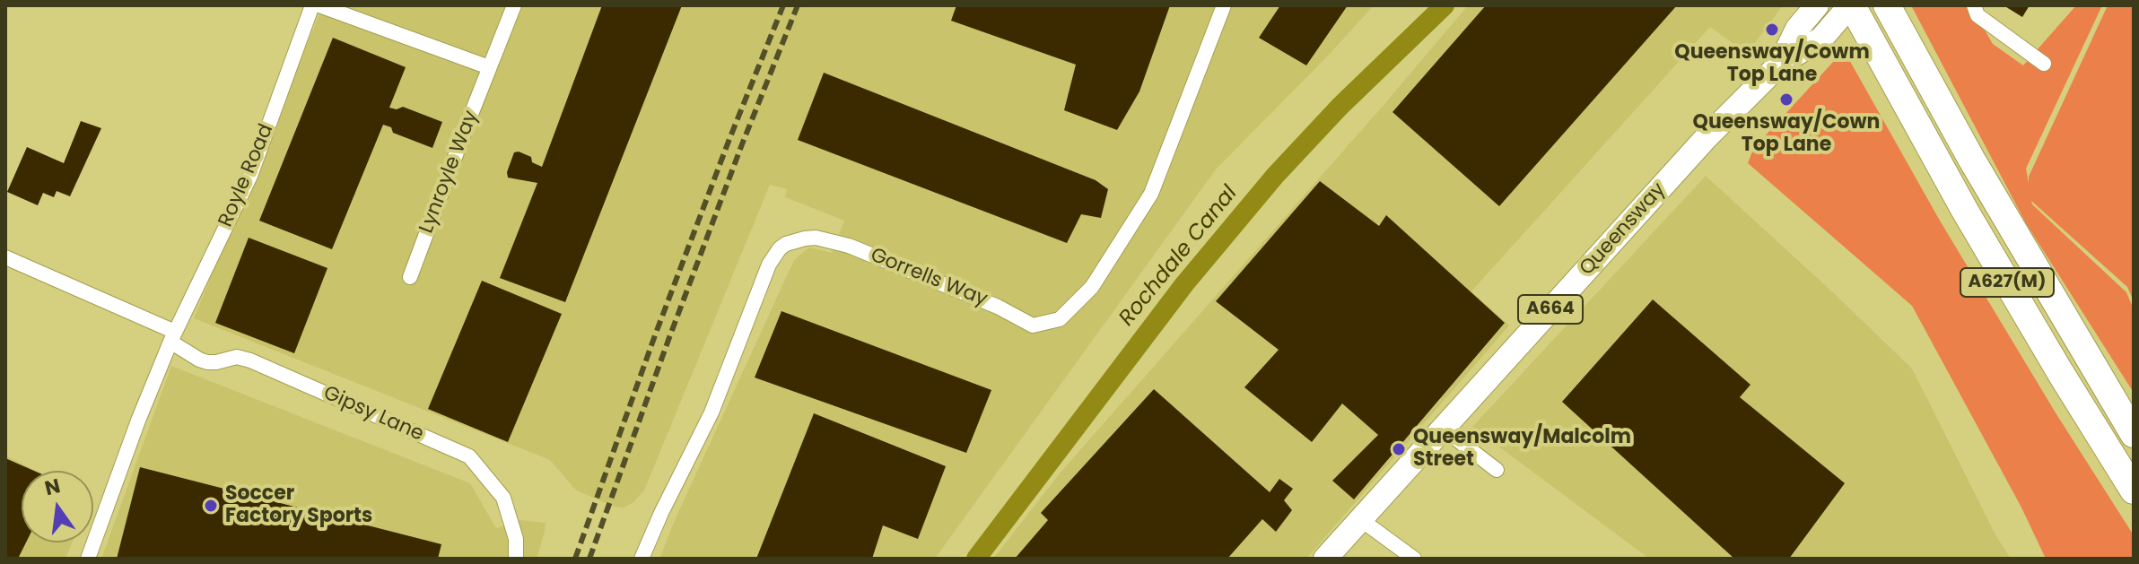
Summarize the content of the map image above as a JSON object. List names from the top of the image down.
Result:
{
  "streets": {
    "highway": ["A627(M)"],
    "main road": ["Queensway", "A664"],
    "street": [
      "Lynroyle Way",
      "Royle Road",
      "Gorrells Way",
      "Gipsy Lane"
    ]
  },
  "crossings": [
    ["Royle Road", "Gipsy Lane"],
    ["Queensway", "A627(M)"]
  ],
  "water": ["Rochdale Canal"],
  "places": [
    "Queensway/Cowm Top Lane",
    "Queensway/Cown Top Lane",
    "Queensway/Malcolm Street",
    "Soccer Factory Sports"
  ],
  "north": "top"
}
